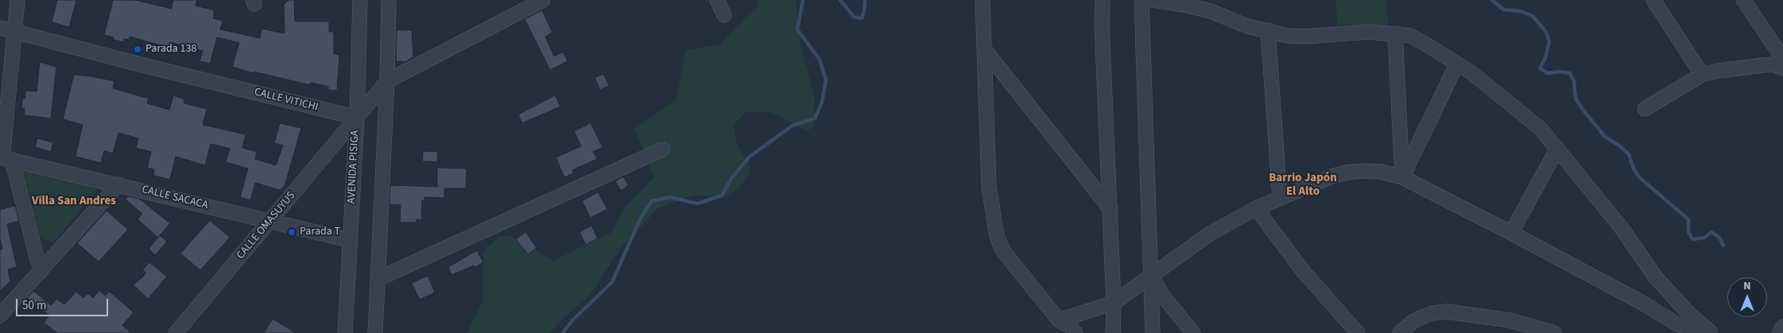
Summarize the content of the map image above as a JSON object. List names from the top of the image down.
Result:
{
  "streets": {
    "street": [
      "CALLE VITICHI",
      "AVENIDA PISIGA",
      "CALLE SACACA",
      "CALLE OMASUYUS"
    ]
  },
  "crossings": [
    ["CALLE VITICHI", "AVENIDA PISIGA"],
    ["CALLE VITICHI", "CALLE OMASUYUS"],
    ["AVENIDA PISIGA", "CALLE SACACA"],
    ["AVENIDA PISIGA", "CALLE OMASUYUS"],
    ["CALLE SACACA", "CALLE OMASUYUS"]
  ],
  "districts": ["Barrio Japón El Alto", "Villa San Andres"],
  "places": ["Parada 138", "Parada T"],
  "scale_bar": "50 m",
  "north": "top"
}
